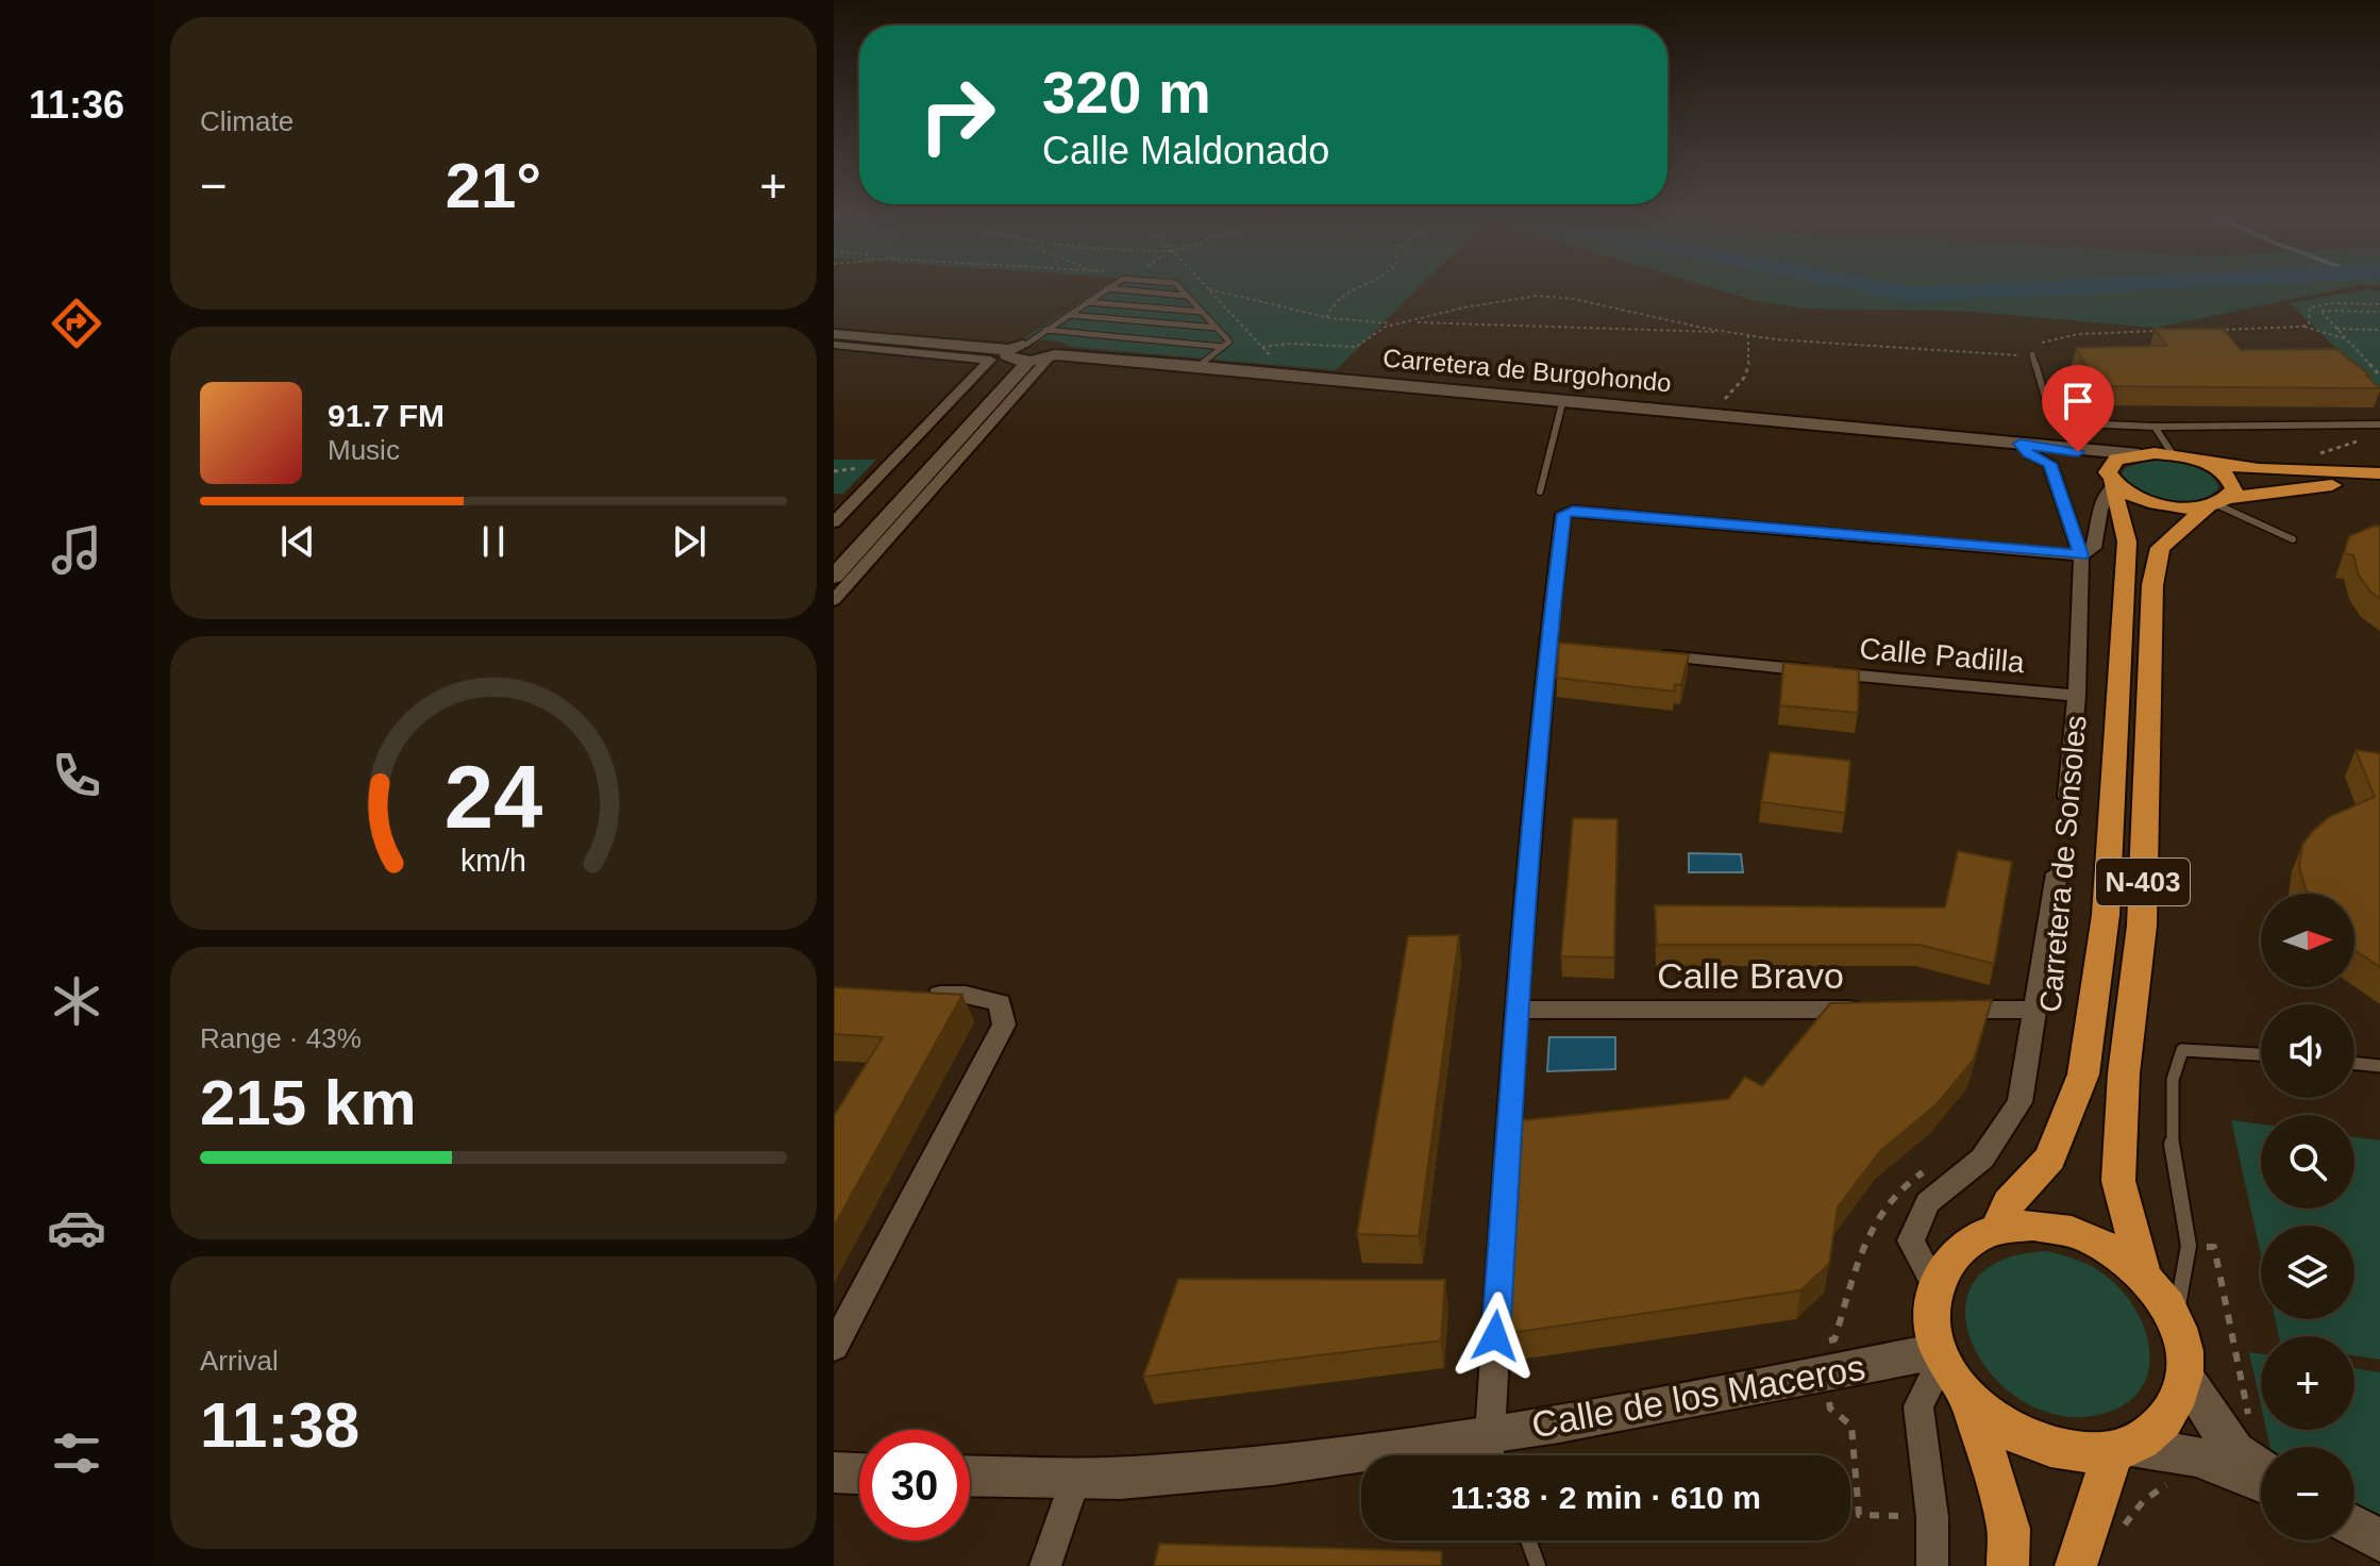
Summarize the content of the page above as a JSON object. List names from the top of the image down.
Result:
{
  "streets": {
    "highway": ["Carretera de Sonsoles", "N-403"],
    "main road": ["Carretera de Burgohondo", "Calle de los Maceros"],
    "street": ["Calle Padilla", "Calle Bravo"]
  },
  "crossings": [
    ["Carretera de Burgohondo", "Carretera de Sonsoles"],
    ["Carretera de Sonsoles", "N-403"],
    ["Carretera de Sonsoles", "Calle de los Maceros"],
    ["N-403", "Calle de los Maceros"]
  ],
  "north": "right",
  "page": {
    "tabs": "11:36",
    "tile": [
      "Climate",
      ["Range · 43%", "215 km"],
      ["Arrival", "11:38"]
    ],
    "turn": ["320 m", "Calle Maldonado"],
    "heat": ["−", "21°", "+"],
    "song": ["91.7 FM", "Music"],
    "map_buttons": ["+", "−"],
    "limit": "30",
    "trip": "11:38 · 2 min · 610 m",
    "gauge": ["24", "km/h"]
  }
}
